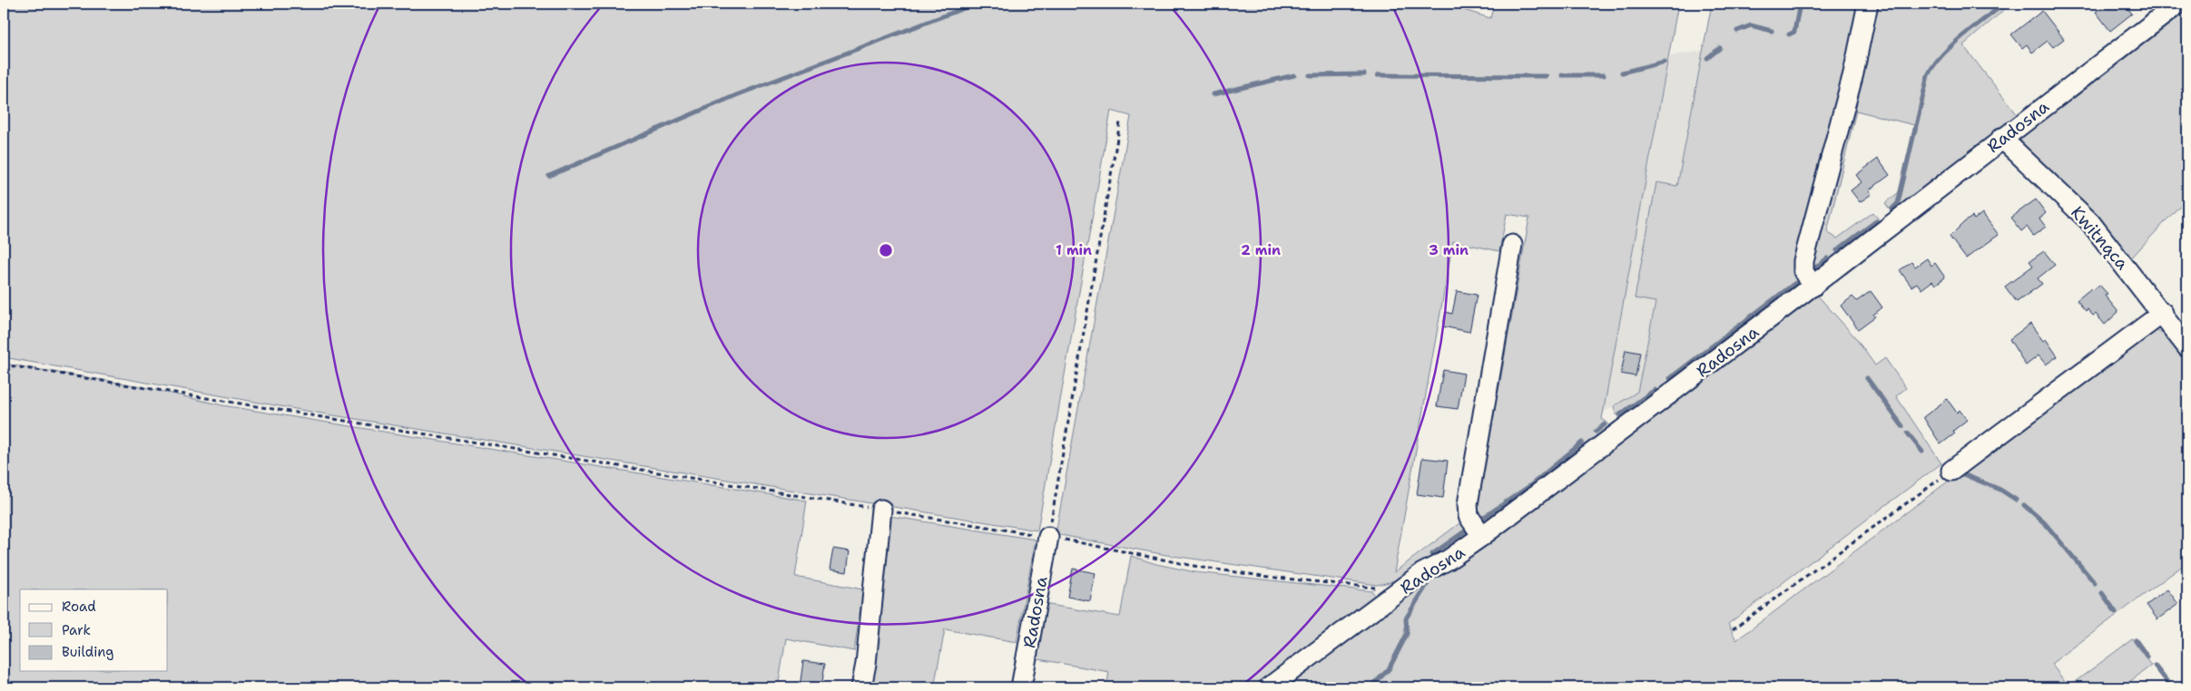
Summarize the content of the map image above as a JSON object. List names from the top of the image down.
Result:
{
  "streets": {
    "street": ["Radosna", "Kwitnąca"]
  },
  "crossings": [
    ["Radosna", "Kwitnąca"]
  ],
  "legend": ["Road", "Park", "Building"],
  "rings": ["1 min", "2 min", "3 min"]
}
